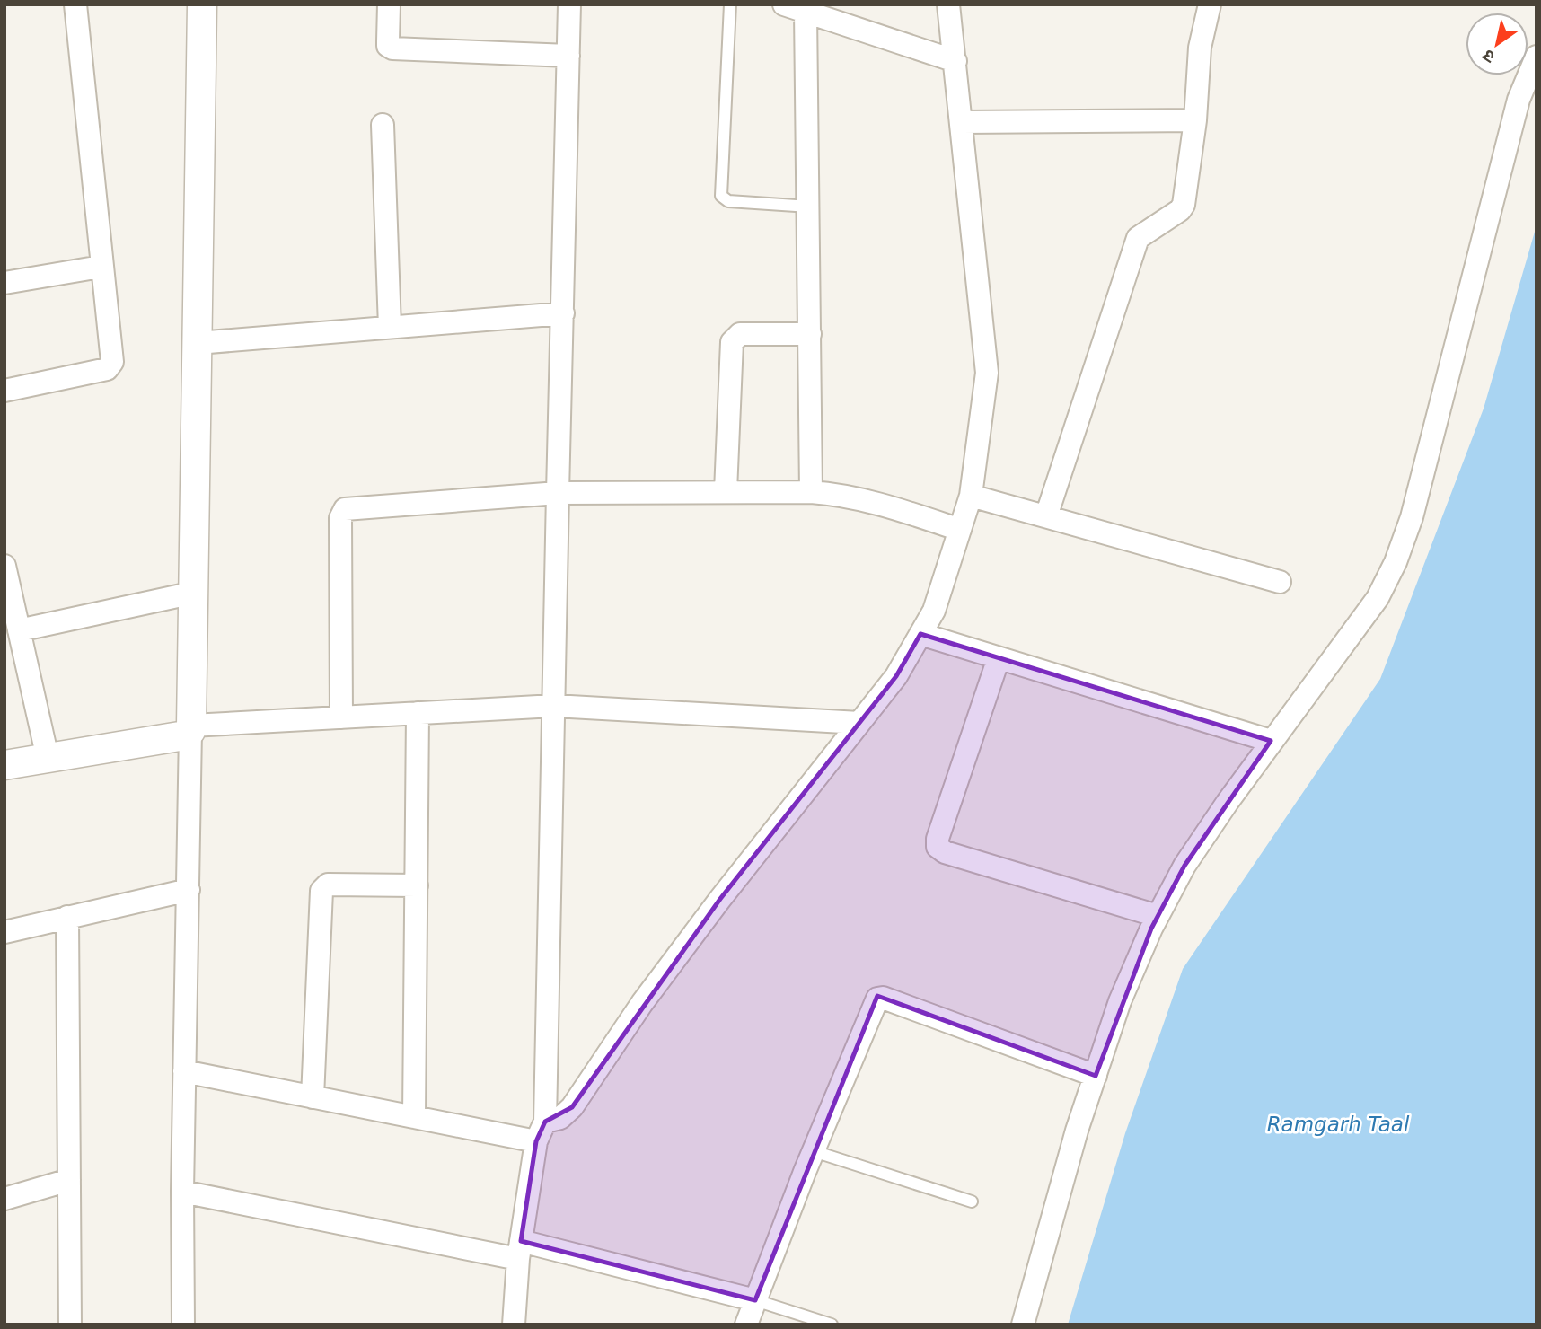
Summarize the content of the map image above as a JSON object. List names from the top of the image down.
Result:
{
  "water": ["Ramgarh Taal"],
  "north": "bottom left"
}
